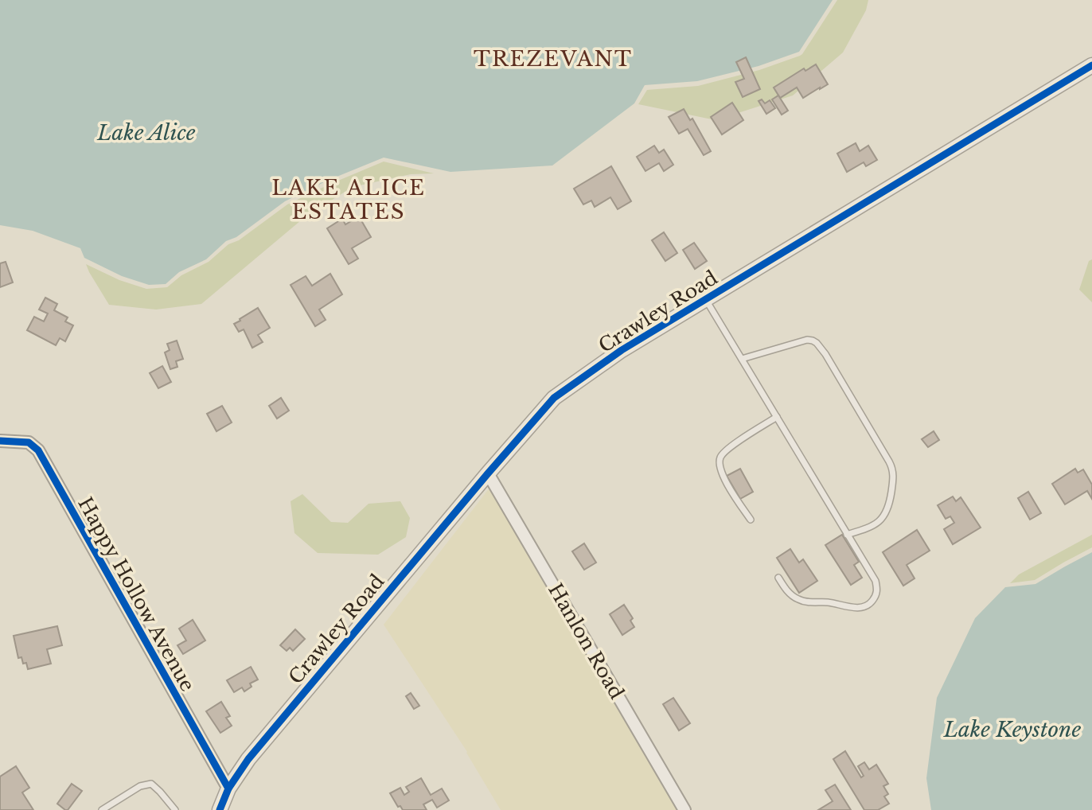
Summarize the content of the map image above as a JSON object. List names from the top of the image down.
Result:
{
  "streets": {
    "street": ["Crawley Road", "Happy Hollow Avenue", "Hanlon Road"]
  },
  "crossings": [
    ["Crawley Road", "Happy Hollow Avenue"],
    ["Crawley Road", "Hanlon Road"]
  ],
  "districts": ["TREZEVANT", "LAKE ALICE ESTATES"],
  "water": ["Lake Alice", "Lake Keystone"]
}
